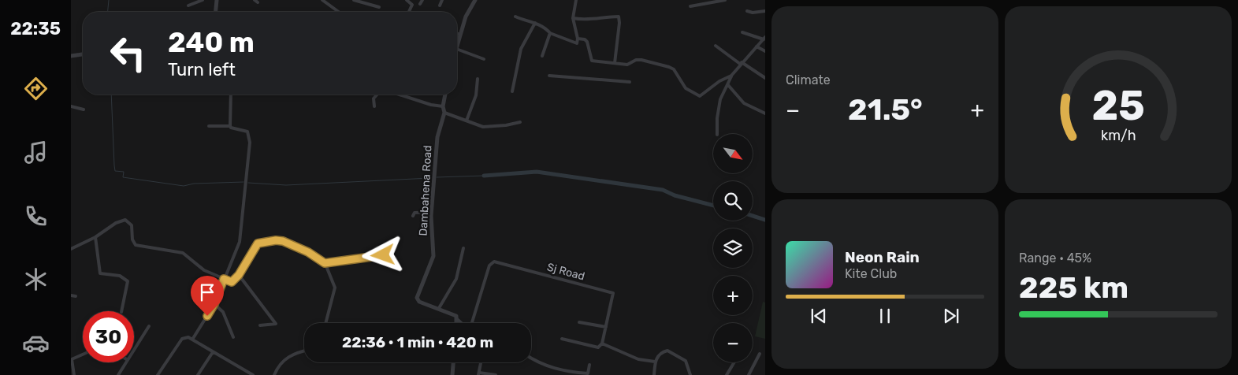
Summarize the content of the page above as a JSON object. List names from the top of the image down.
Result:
{
  "streets": {
    "street": ["Dambahena Road", "Sj Road"]
  },
  "north": "bottom right",
  "page": {
    "tabs": "22:35",
    "tile": [
      "Climate",
      ["Range · 45%", "225 km"]
    ],
    "turn": ["240 m", "Turn left"],
    "heat": ["−", "21.5°", "+"],
    "map_buttons": ["+", "−"],
    "song": ["Neon Rain", "Kite Club"],
    "limit": "30",
    "trip": "22:36 · 1 min · 420 m",
    "gauge": ["25", "km/h"]
  }
}
